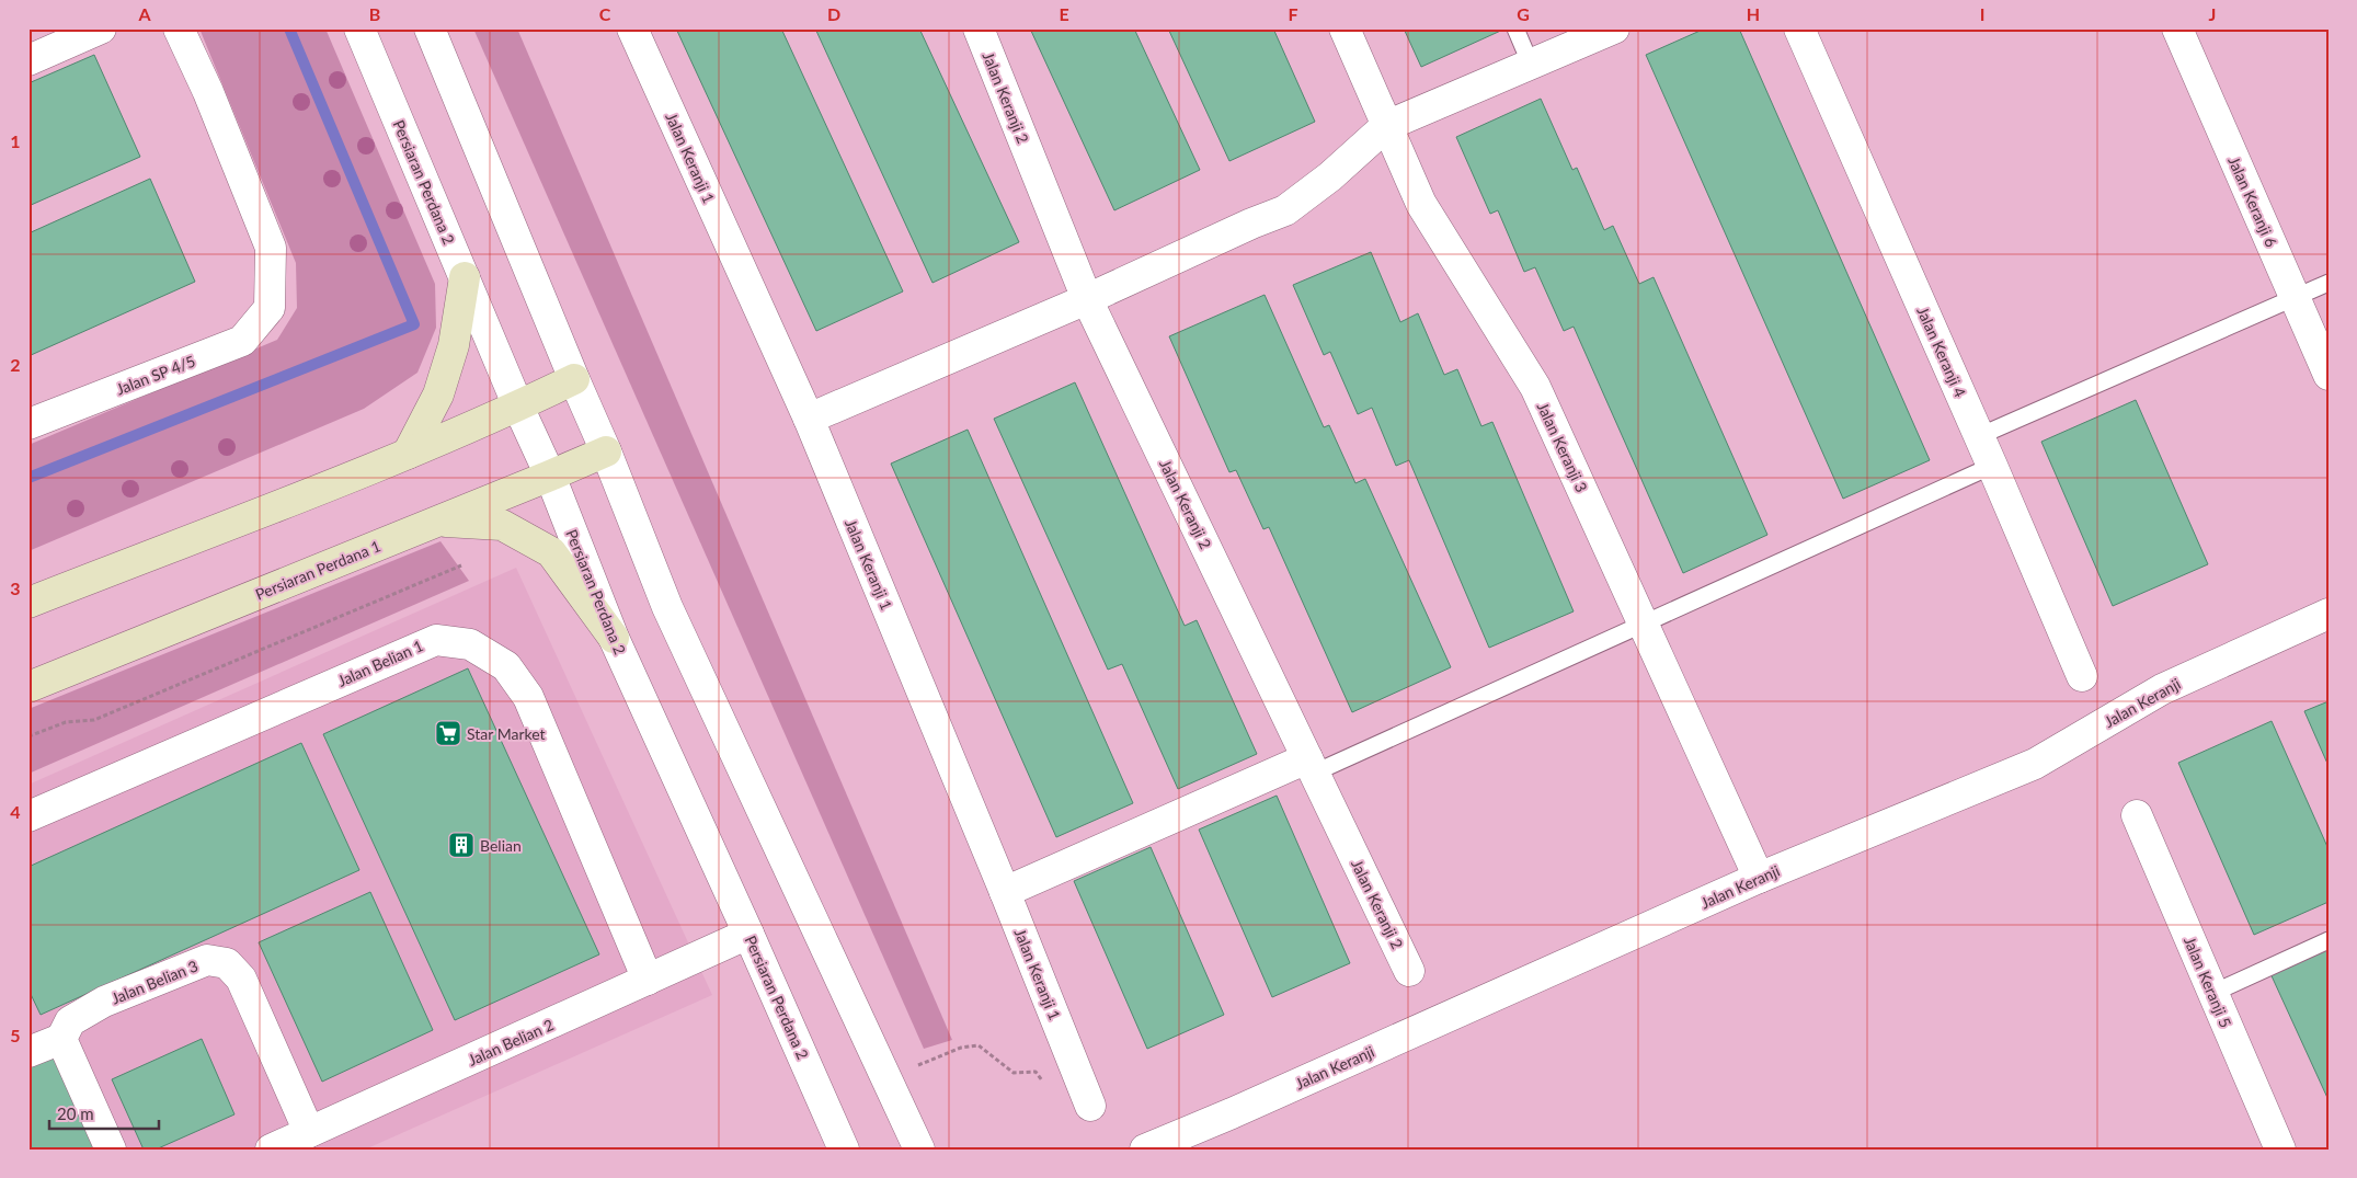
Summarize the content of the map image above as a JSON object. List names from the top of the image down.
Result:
{
  "streets": {
    "street": [
      "Jalan Keranji 2",
      "Jalan Keranji 1",
      "Persiaran Perdana 2",
      "Jalan Keranji 6",
      "Jalan Keranji 4",
      "Jalan SP 4/5",
      "Jalan Keranji 3",
      "Persiaran Perdana 1",
      "Jalan Belian 1",
      "Jalan Keranji",
      "Jalan Belian 3",
      "Jalan Keranji 5",
      "Jalan Belian 2"
    ]
  },
  "crossings": [
    ["Persiaran Perdana 2", "Persiaran Perdana 1"],
    ["Persiaran Perdana 2", "Jalan Belian 2"],
    ["Jalan Keranji 3", "Jalan Keranji"],
    ["Jalan Belian 1", "Jalan Belian 2"],
    ["Jalan Belian 3", "Jalan Belian 2"]
  ],
  "places": {
    "supermarket": ["Star Market"],
    "building": ["Belian"]
  },
  "scale_bar": "20 m",
  "grid": {
    "columns": [
      "A",
      "B",
      "C",
      "D",
      "E",
      "F",
      "G",
      "H",
      "I",
      "J"
    ],
    "rows": [
      "1",
      "2",
      "3",
      "4",
      "5"
    ]
  }
}
